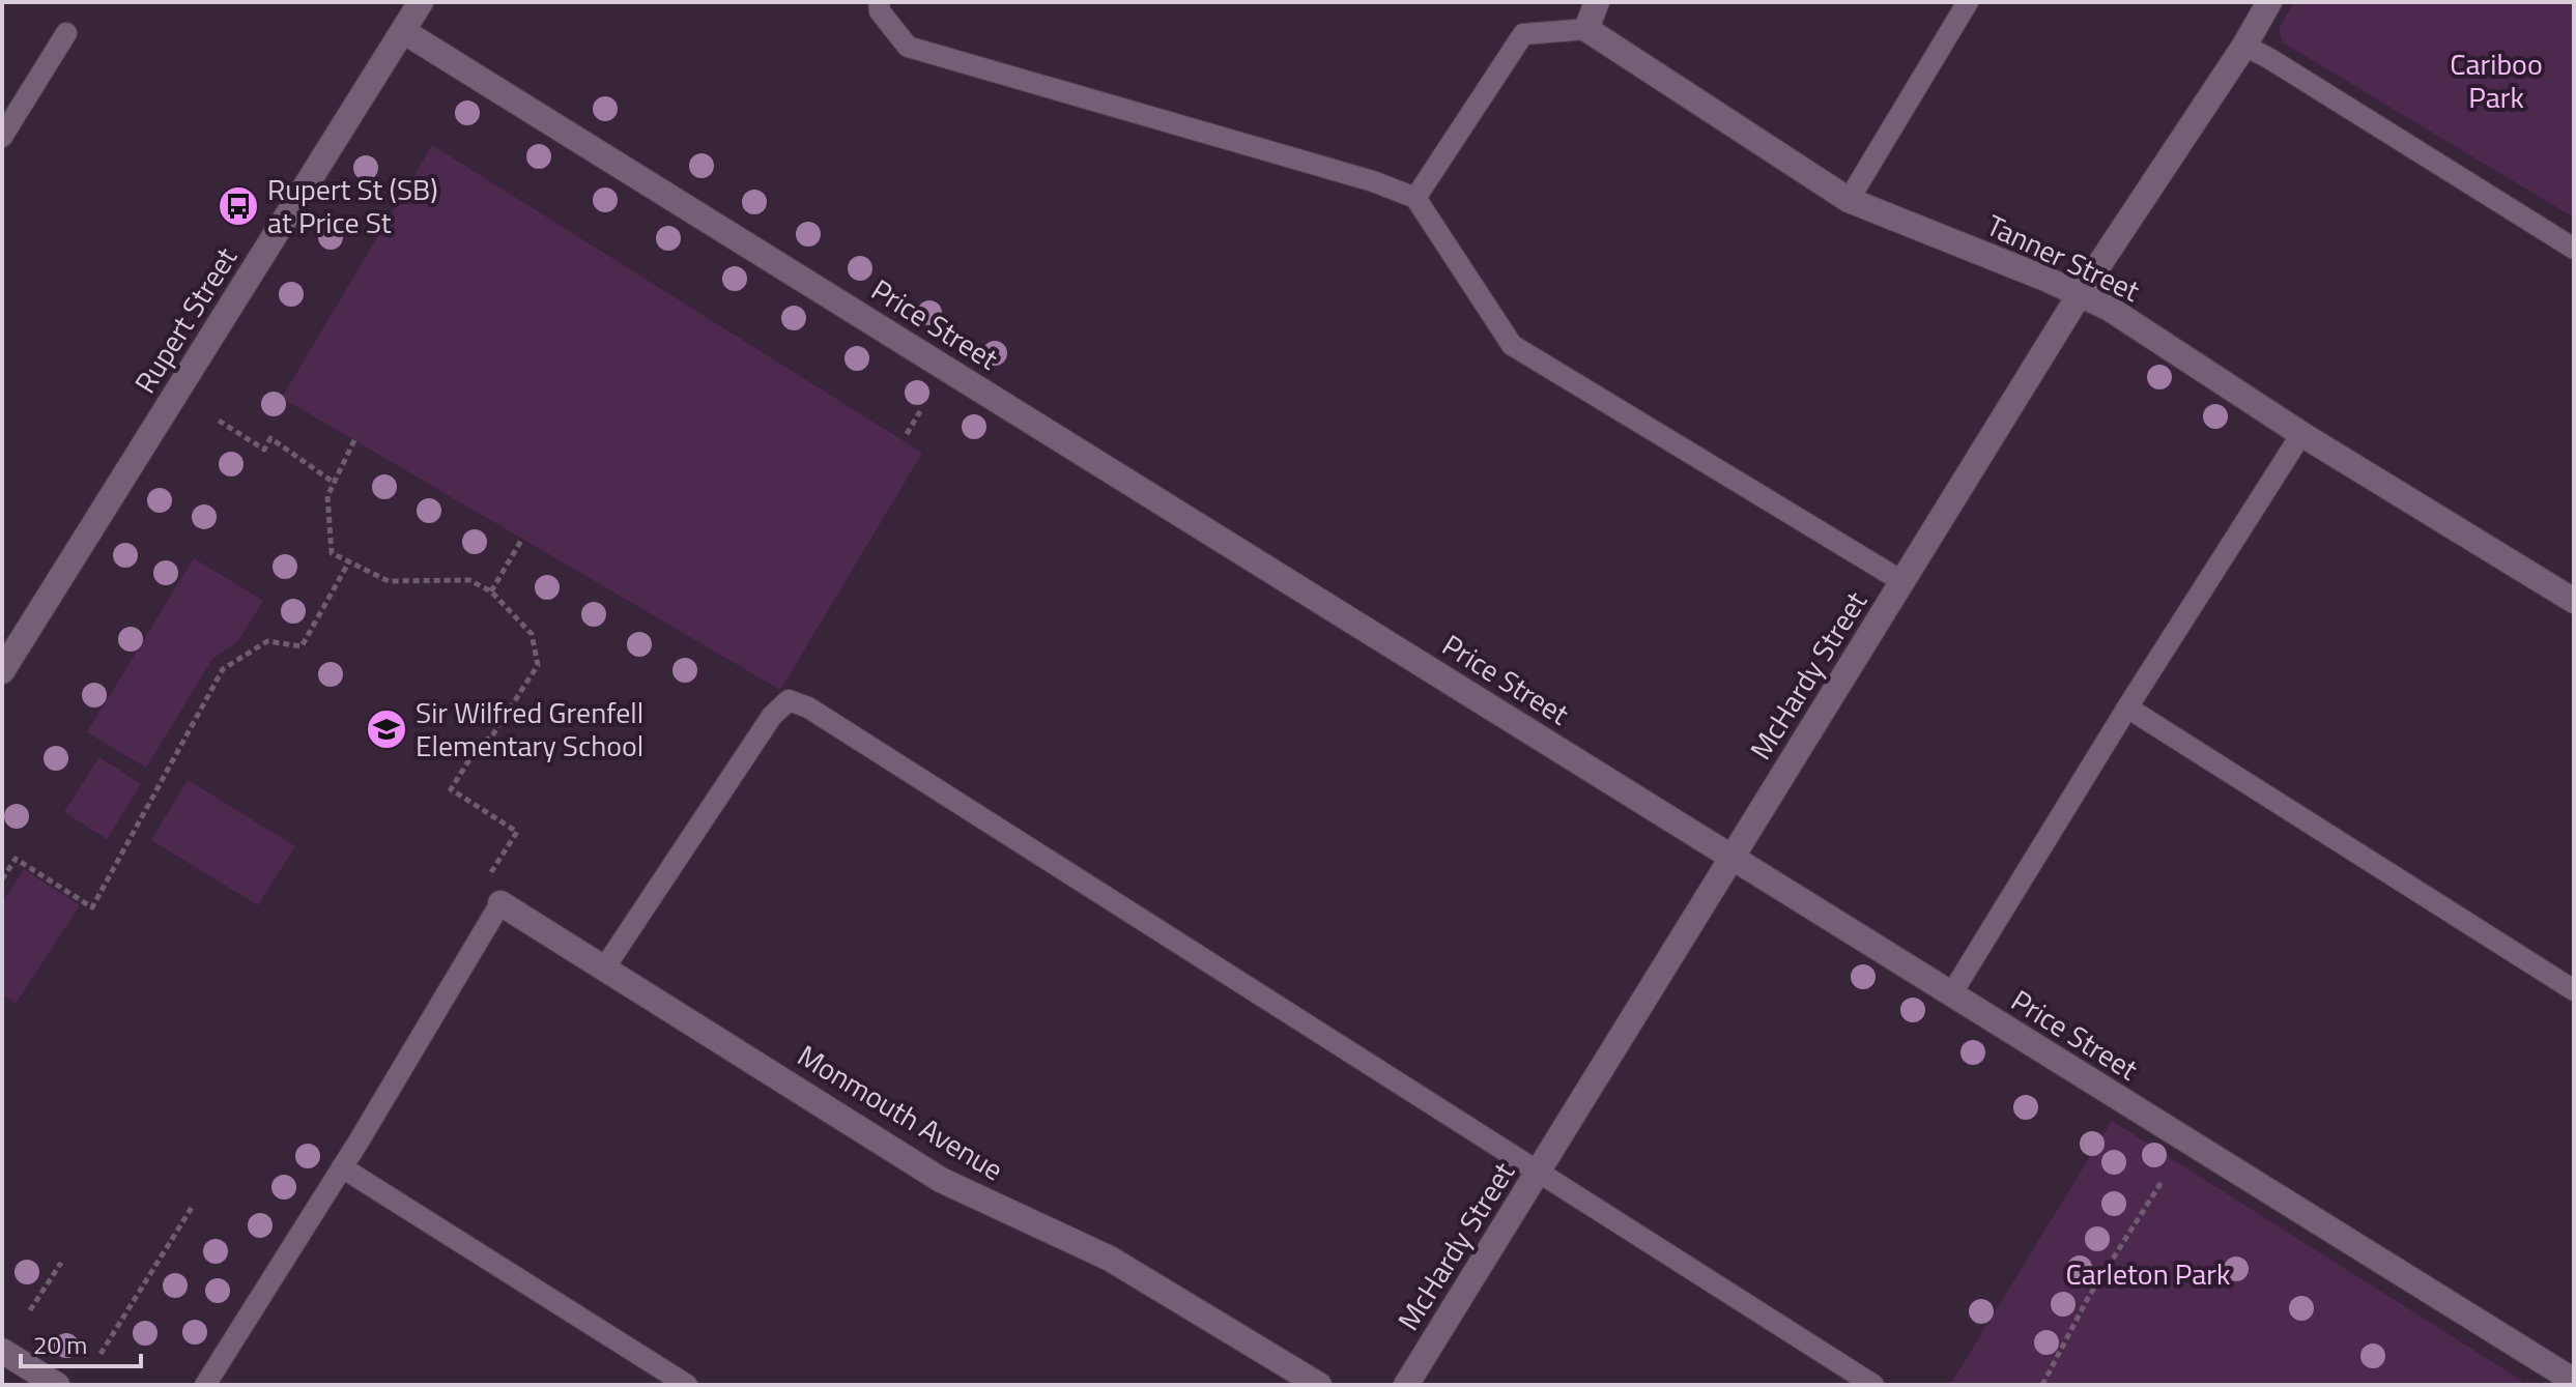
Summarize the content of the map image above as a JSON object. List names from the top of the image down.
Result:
{
  "streets": {
    "street": [
      "Tanner Street",
      "Rupert Street",
      "Price Street",
      "McHardy Street",
      "Monmouth Avenue"
    ]
  },
  "crossings": [
    ["Tanner Street", "McHardy Street"],
    ["Rupert Street", "Price Street"],
    ["Price Street", "McHardy Street"]
  ],
  "parks": ["Cariboo Park", "Carleton Park"],
  "places": {
    "bus stop": ["Rupert St (SB) at Price St"],
    "school or university": ["Sir Wilfred Grenfell Elementary School"]
  },
  "scale_bar": "20 m"
}
